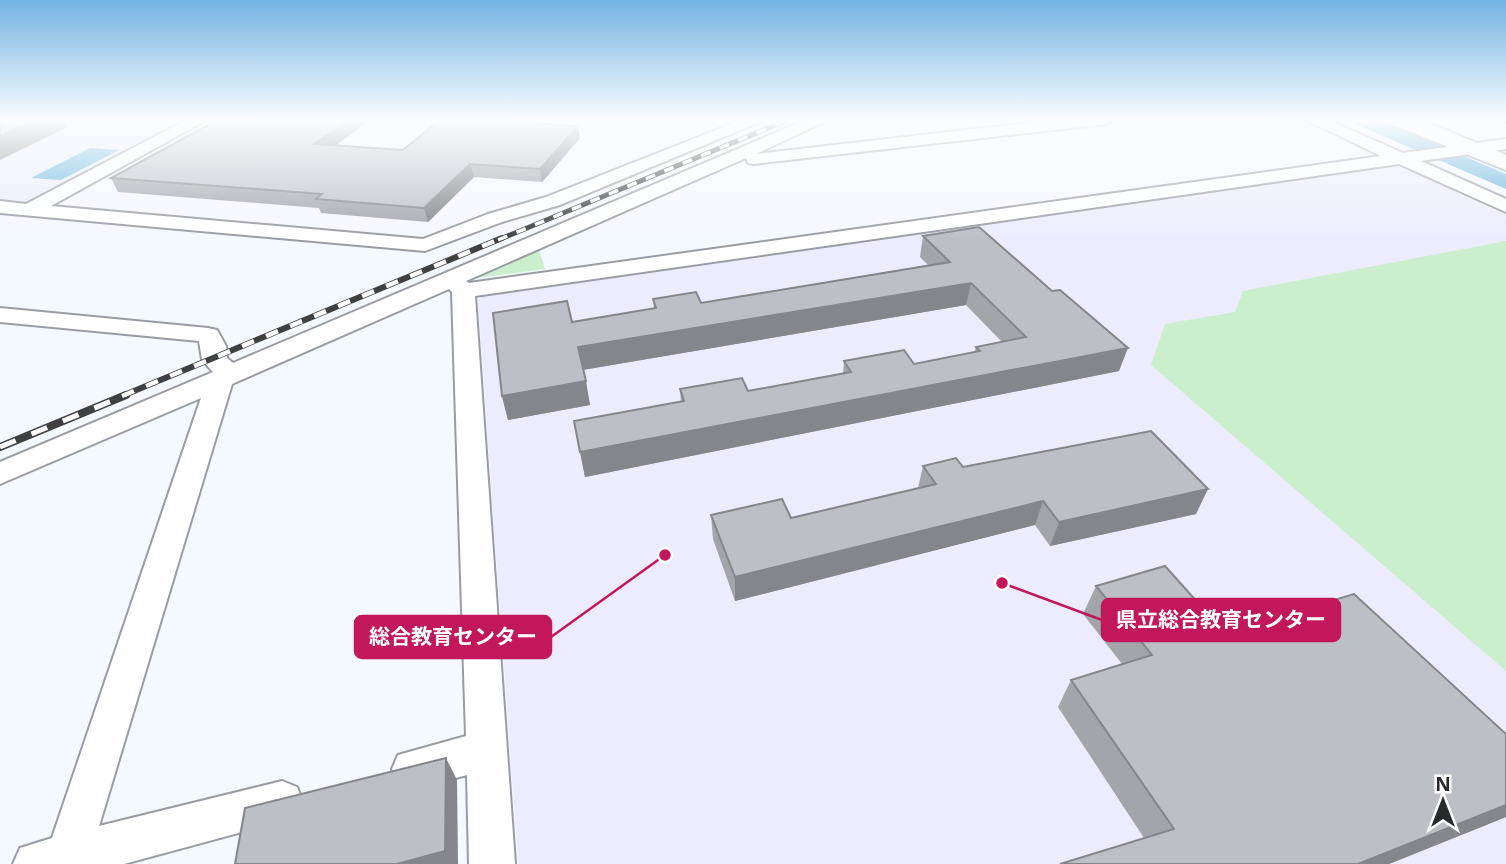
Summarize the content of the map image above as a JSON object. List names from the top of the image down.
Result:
{
  "places": ["総合教育センター", "県立総合教育センター"],
  "north": "top"
}
